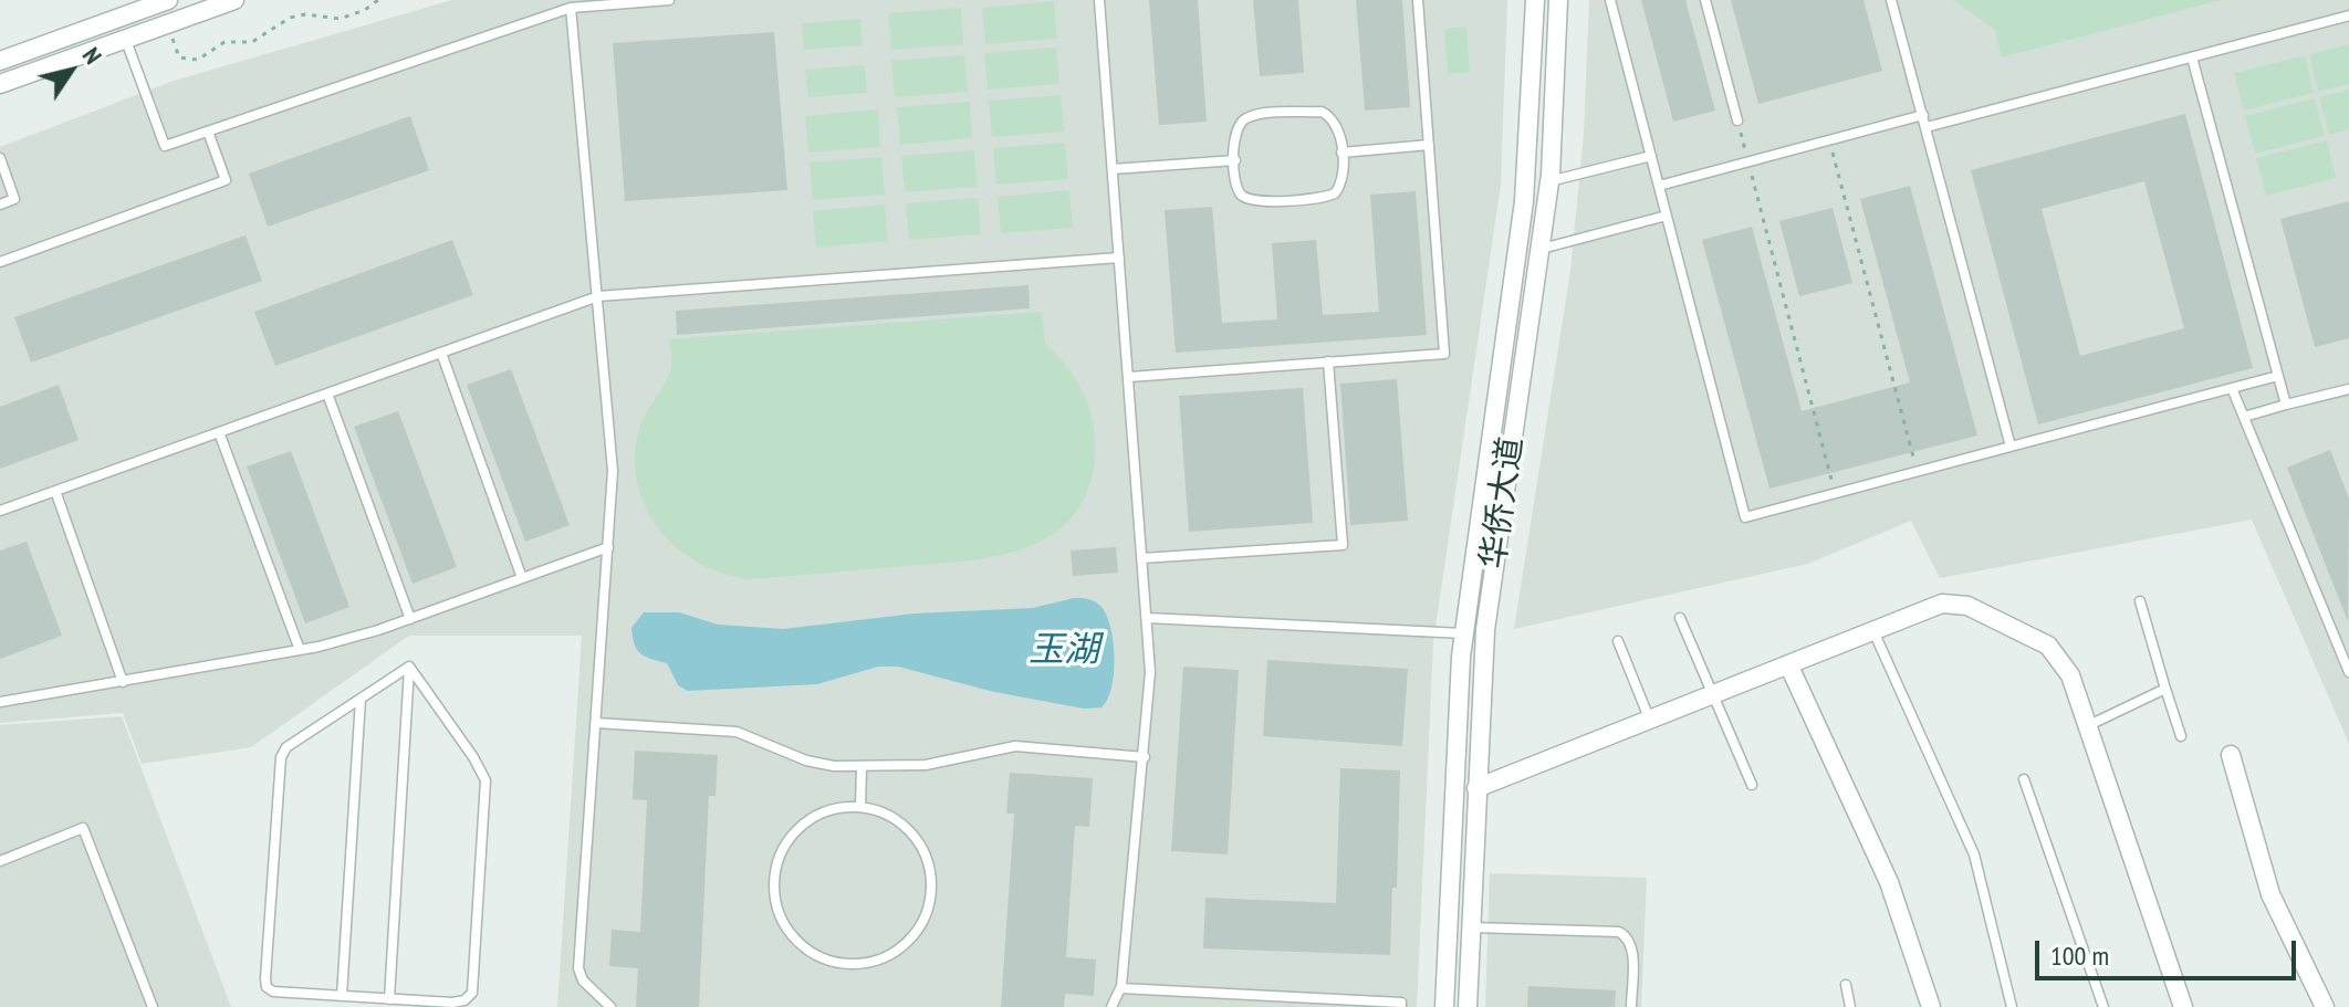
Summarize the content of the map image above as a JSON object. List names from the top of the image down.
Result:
{
  "streets": {
    "street": ["华侨大道"]
  },
  "water": ["玉湖"],
  "scale_bar": "100 m",
  "north": "top right"
}
